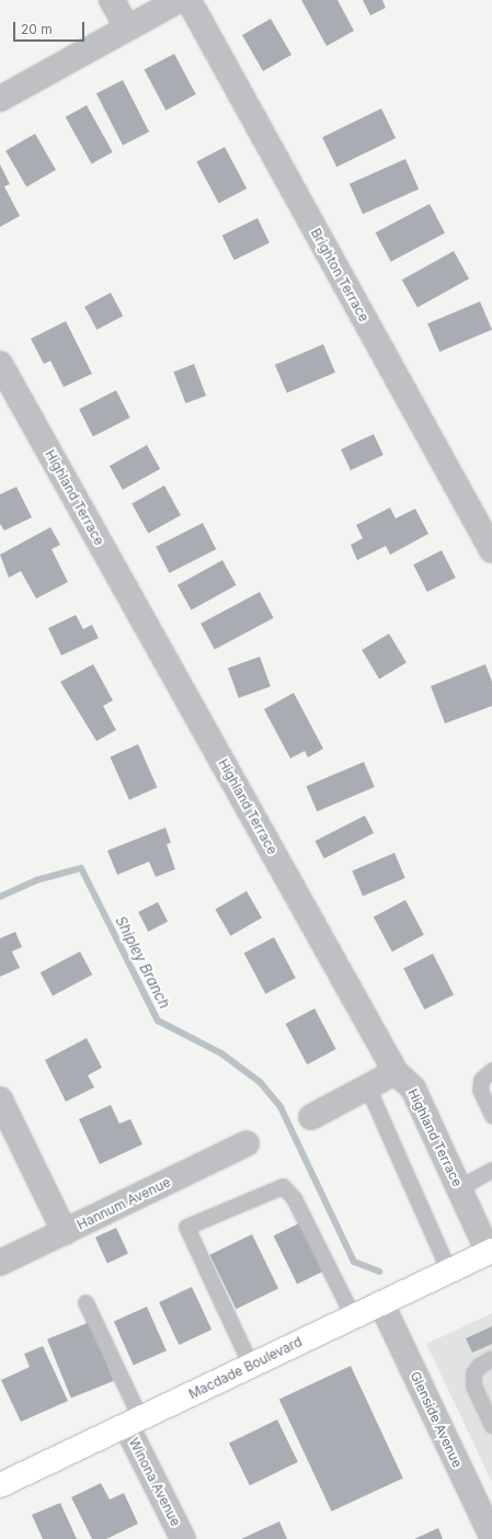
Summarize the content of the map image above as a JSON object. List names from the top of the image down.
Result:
{
  "streets": {
    "main road": ["Macdade Boulevard"],
    "street": [
      "Brighton Terrace",
      "Highland Terrace",
      "Hannum Avenue",
      "Glenside Avenue",
      "Winona Avenue"
    ]
  },
  "crossings": [
    ["Highland Terrace", "Macdade Boulevard"],
    ["Macdade Boulevard", "Glenside Avenue"],
    ["Macdade Boulevard", "Winona Avenue"]
  ],
  "water": ["Shipley Branch"],
  "scale_bar": "20 m"
}
